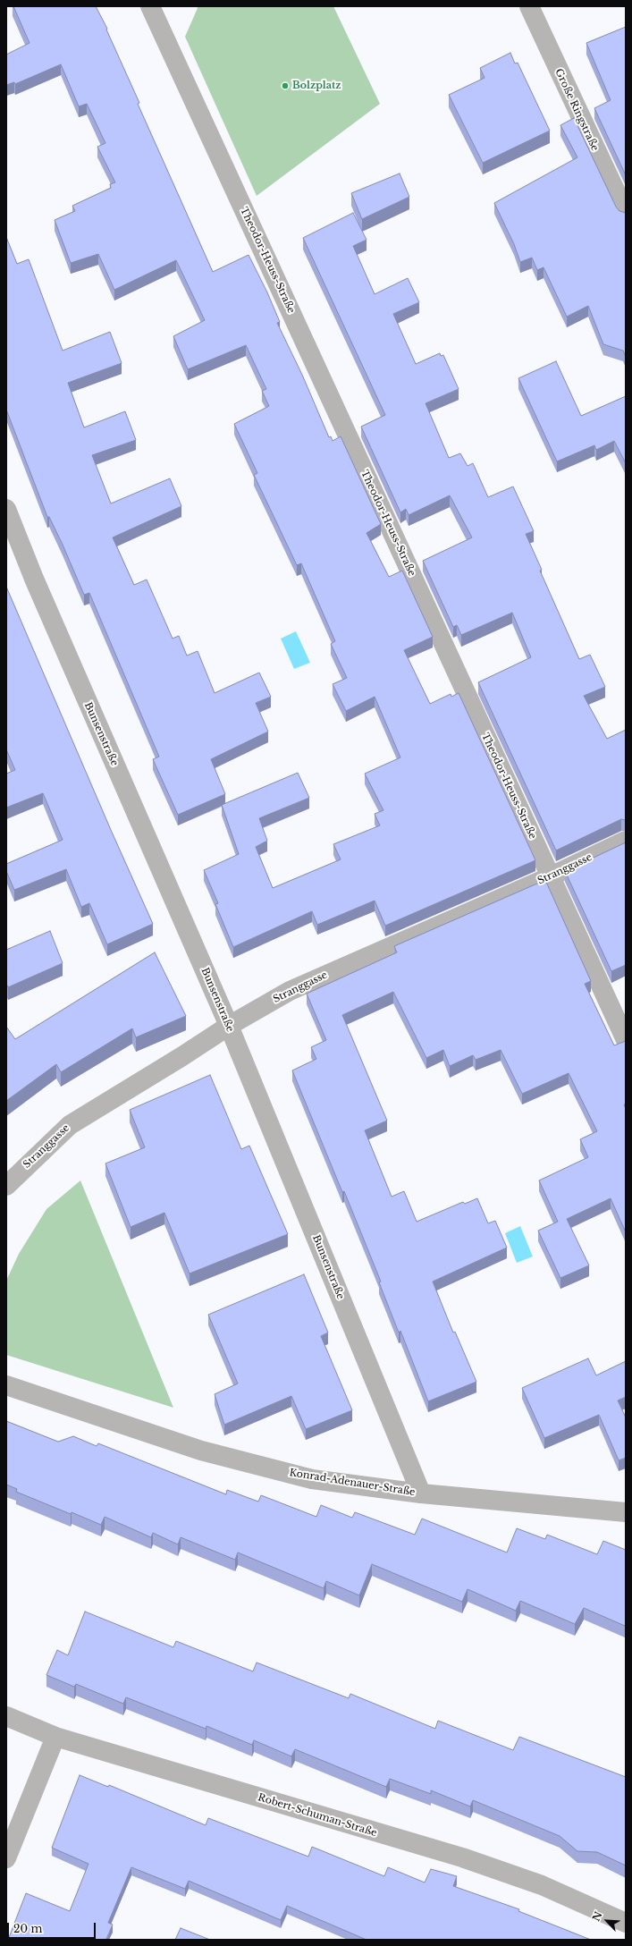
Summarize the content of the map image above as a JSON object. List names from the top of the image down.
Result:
{
  "streets": {
    "street": [
      "Große Ringstraße",
      "Theodor-Heuss-Straße",
      "Bunsenstraße",
      "Stranggasse",
      "Konrad-Adenauer-Straße",
      "Robert-Schuman-Straße"
    ]
  },
  "crossings": [
    ["Theodor-Heuss-Straße", "Stranggasse"],
    ["Bunsenstraße", "Stranggasse"],
    ["Bunsenstraße", "Konrad-Adenauer-Straße"]
  ],
  "places": ["Bolzplatz"],
  "scale_bar": "20 m",
  "north": "top left"
}
